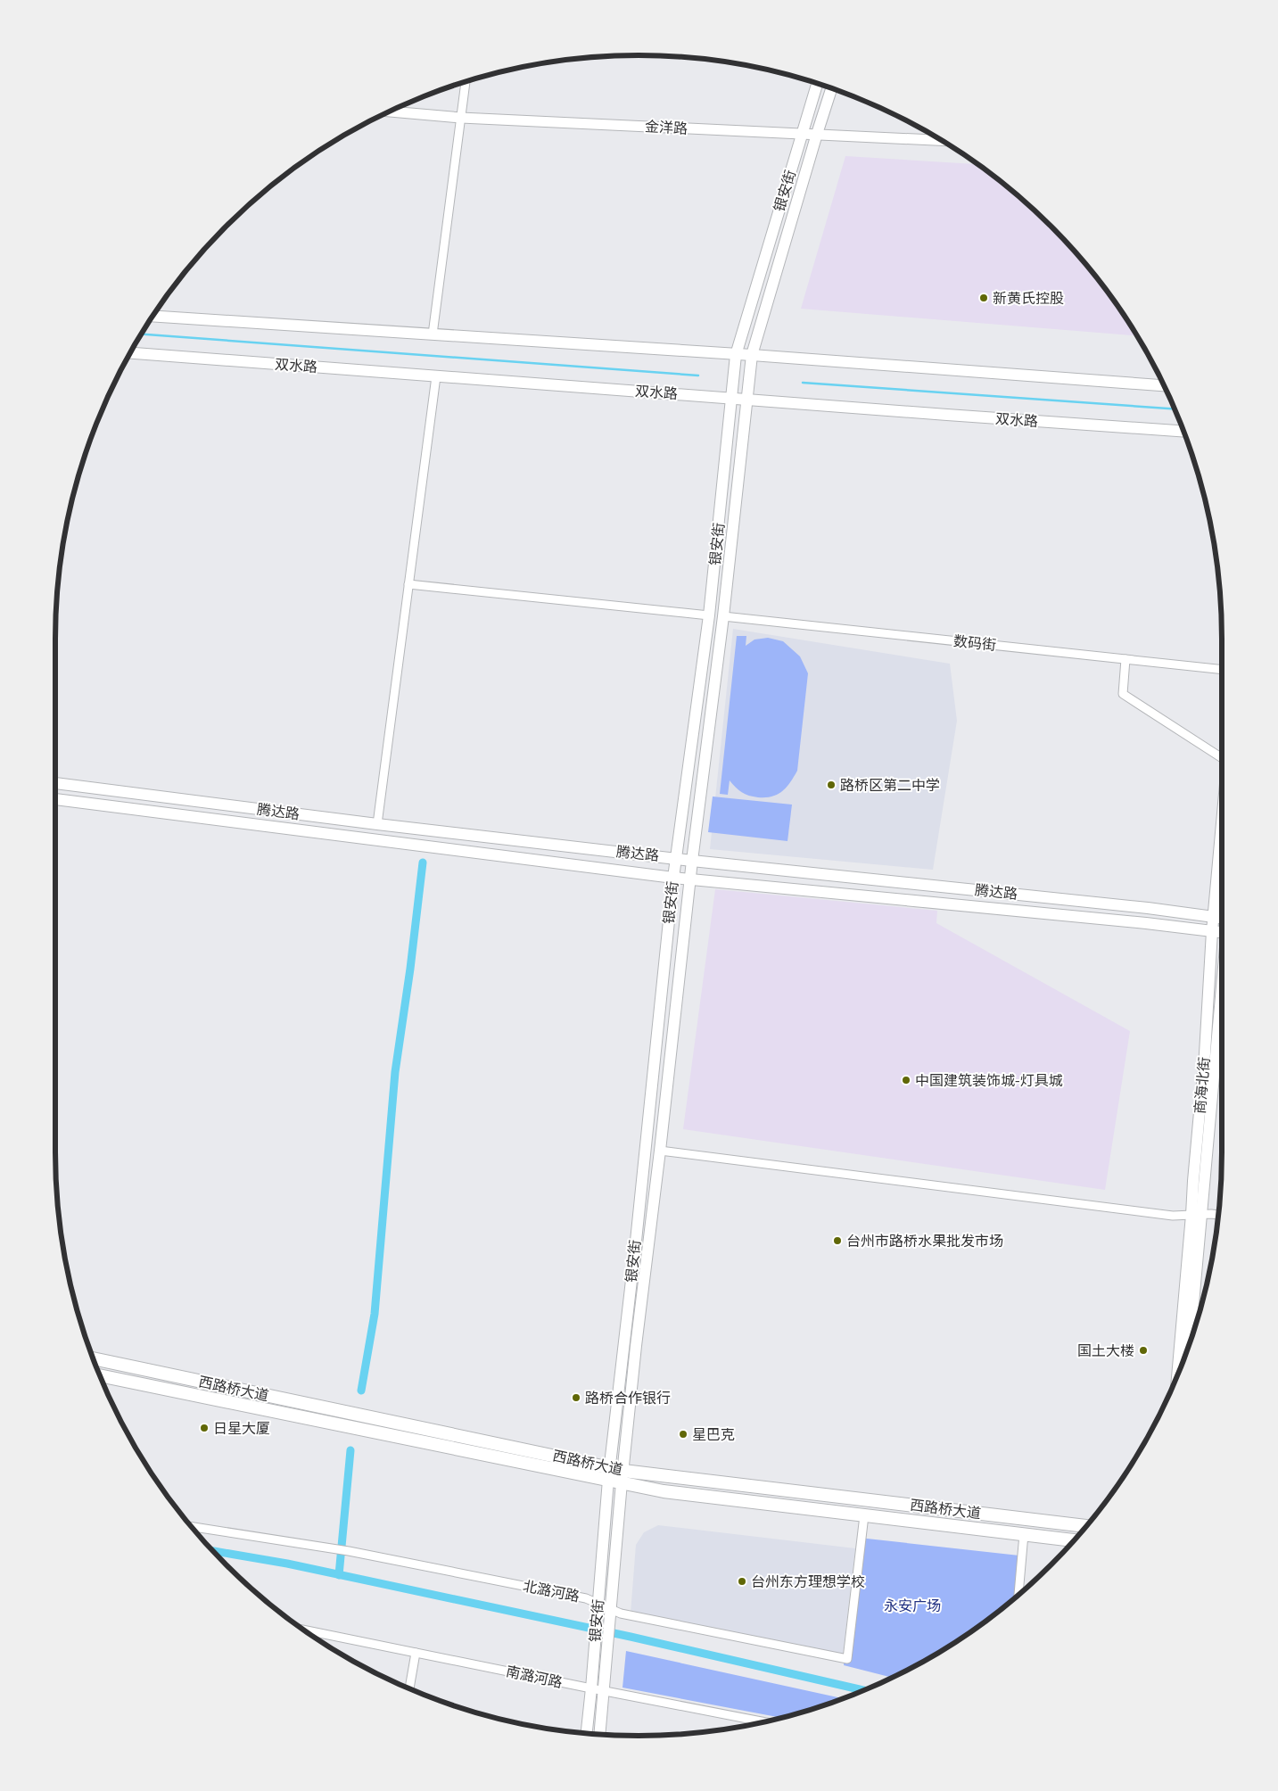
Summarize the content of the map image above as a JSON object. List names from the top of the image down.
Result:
{
  "streets": {
    "main road": [
      "银安街",
      "双水路",
      "腾达路",
      "商海北街",
      "西路桥大道"
    ],
    "street": [
      "金洋路",
      "数码街",
      "北潞河路",
      "南潞河路"
    ]
  },
  "crossings": [
    ["金洋路", "银安街"],
    ["银安街", "双水路"],
    ["银安街", "数码街"],
    ["银安街", "腾达路"],
    ["银安街", "西路桥大道"],
    ["银安街", "北潞河路"],
    ["银安街", "南潞河路"],
    ["腾达路", "商海北街"],
    ["西路桥大道", "北潞河路"]
  ],
  "parks": ["永安广场"],
  "places": [
    "新黄氏控股",
    "路桥区第二中学",
    "中国建筑装饰城-灯具城",
    "台州市路桥水果批发市场",
    "国土大楼",
    "路桥合作银行",
    "日星大厦",
    "星巴克",
    "台州东方理想学校"
  ]
}
